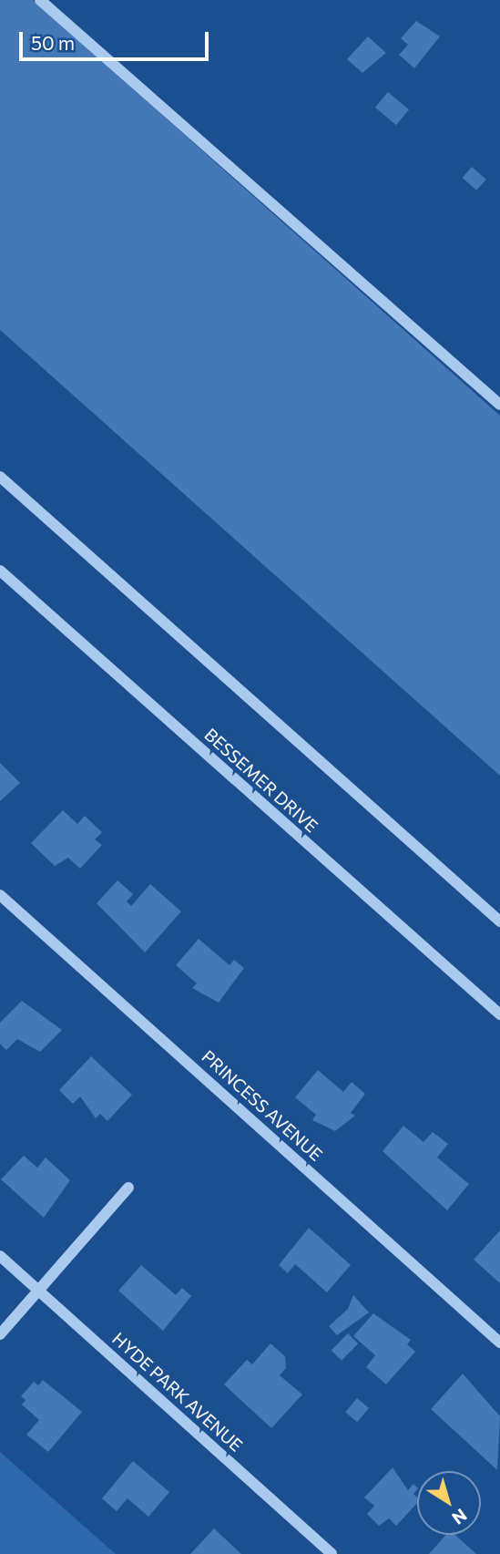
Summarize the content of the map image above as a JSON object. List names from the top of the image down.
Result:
{
  "streets": {
    "street": ["BESSEMER DRIVE", "PRINCESS AVENUE", "HYDE PARK AVENUE"]
  },
  "scale_bar": "50 m",
  "north": "bottom right"
}
